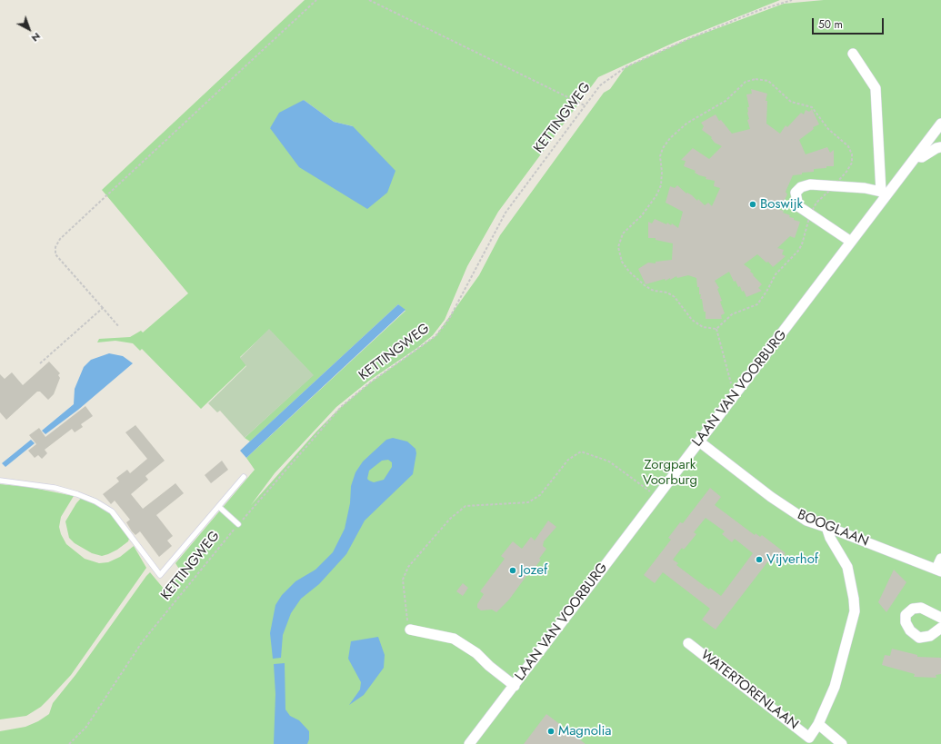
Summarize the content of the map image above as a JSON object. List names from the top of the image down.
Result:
{
  "streets": {
    "street": ["LAAN VAN VOORBURG", "BOOGLAAN", "WATERTORENLAAN"],
    "path": ["KETTINGWEG"]
  },
  "crossings": [
    ["LAAN VAN VOORBURG", "BOOGLAAN"],
    ["BOOGLAAN", "WATERTORENLAAN"]
  ],
  "parks": ["Zorgpark Voorburg"],
  "places": [
    "Boswijk",
    "Vijverhof",
    "Jozef",
    "Magnolia"
  ],
  "scale_bar": "50 m",
  "north": "bottom right"
}
